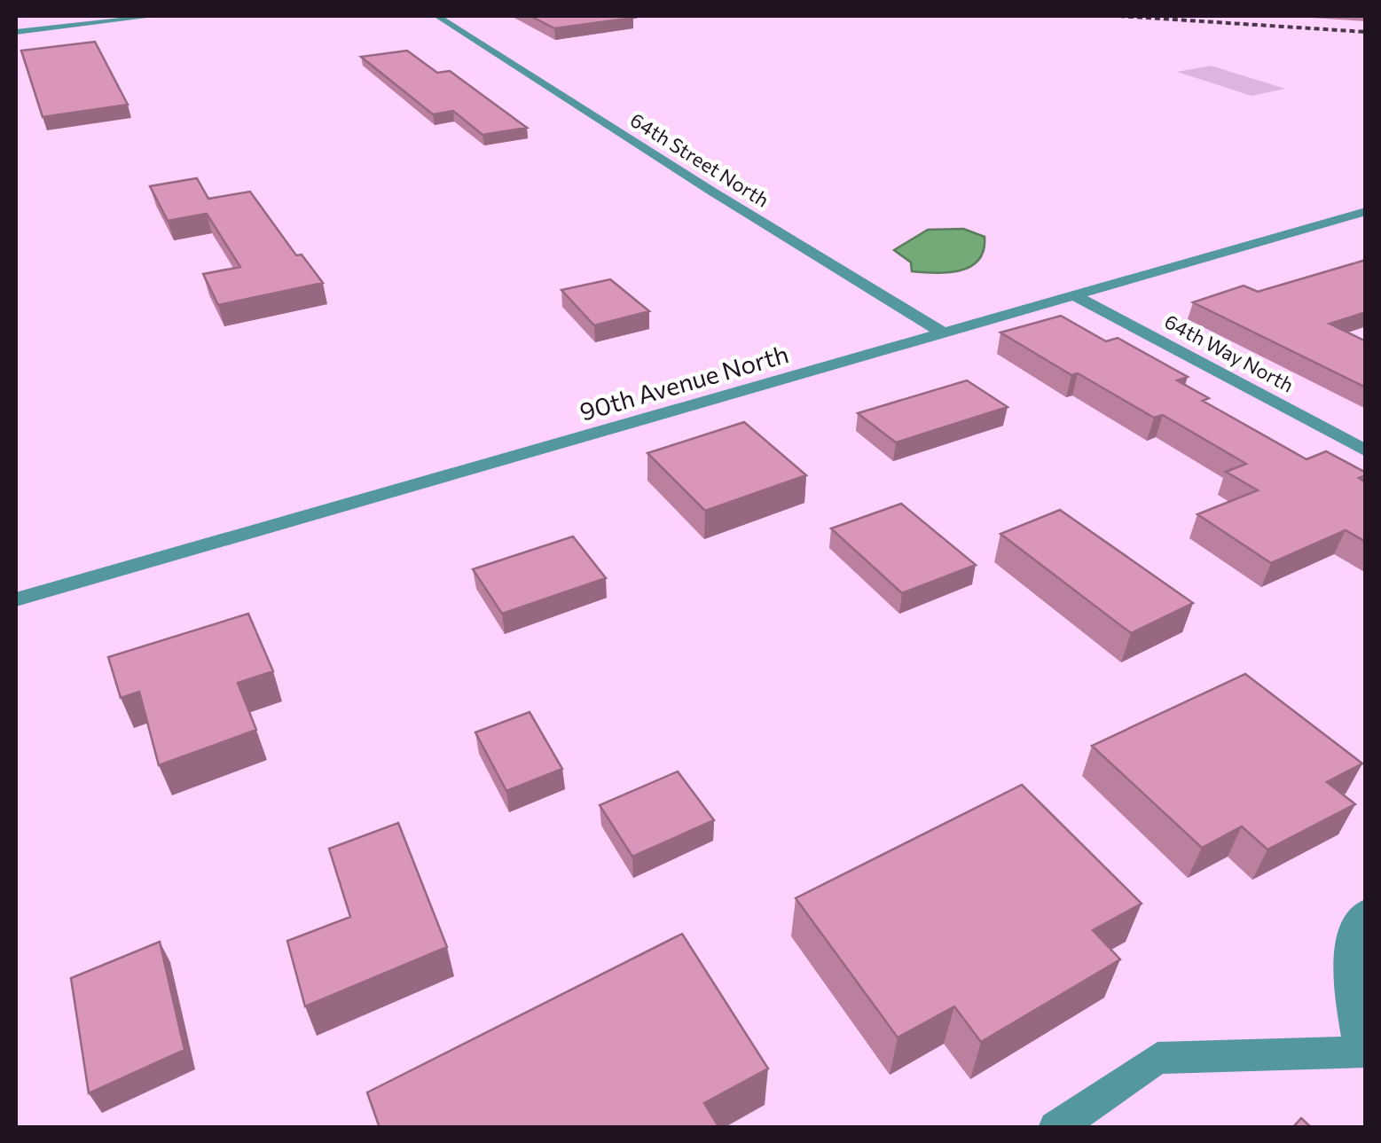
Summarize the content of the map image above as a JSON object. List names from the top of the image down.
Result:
{
  "streets": {
    "street": ["64th Street North", "64th Way North", "90th Avenue North"]
  },
  "crossings": [
    ["64th Street North", "90th Avenue North"],
    ["64th Way North", "90th Avenue North"]
  ]
}
